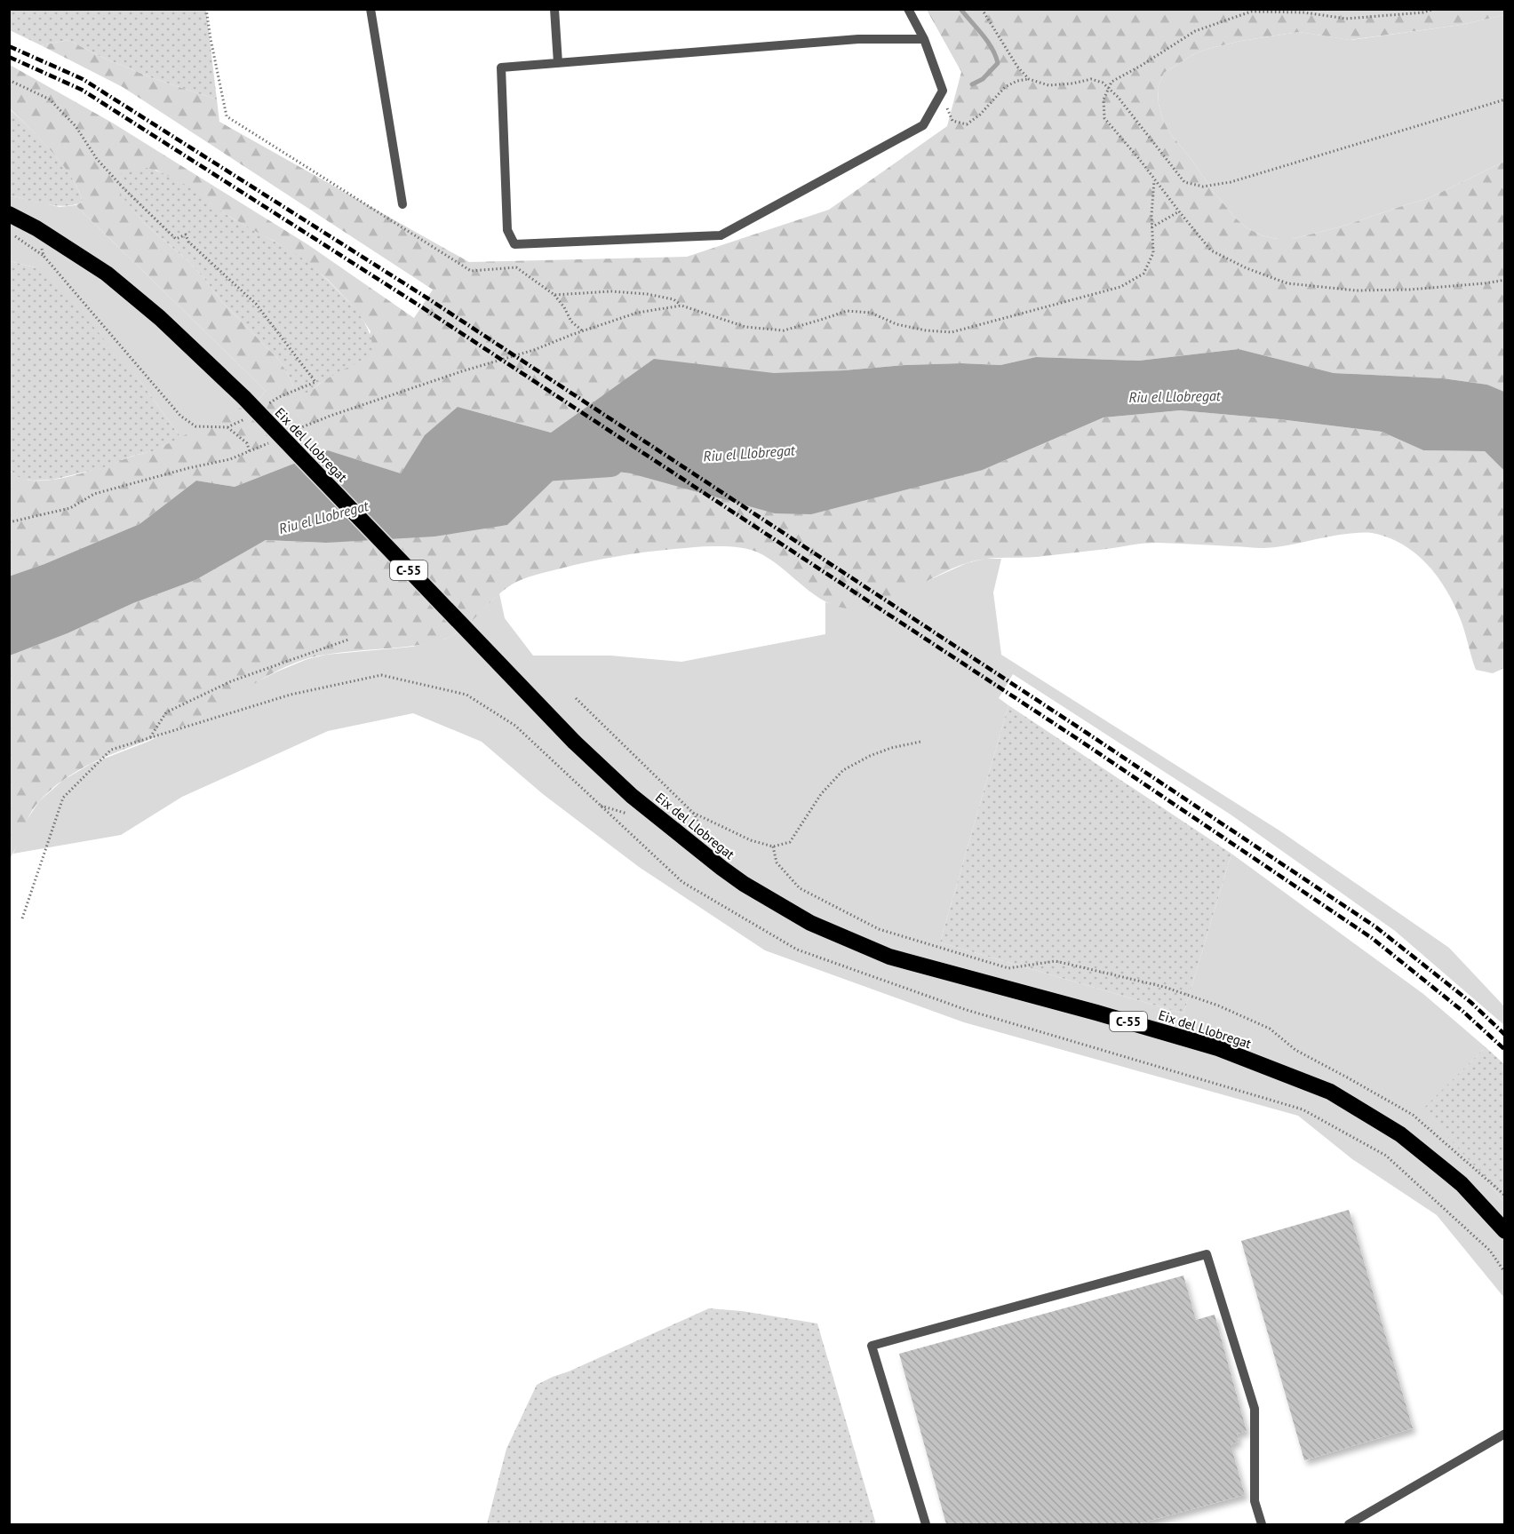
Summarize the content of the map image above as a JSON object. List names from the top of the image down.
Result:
{
  "streets": {
    "highway": ["Eix del Llobregat", "C-55"]
  },
  "water": ["Riu el Llobregat"]
}
